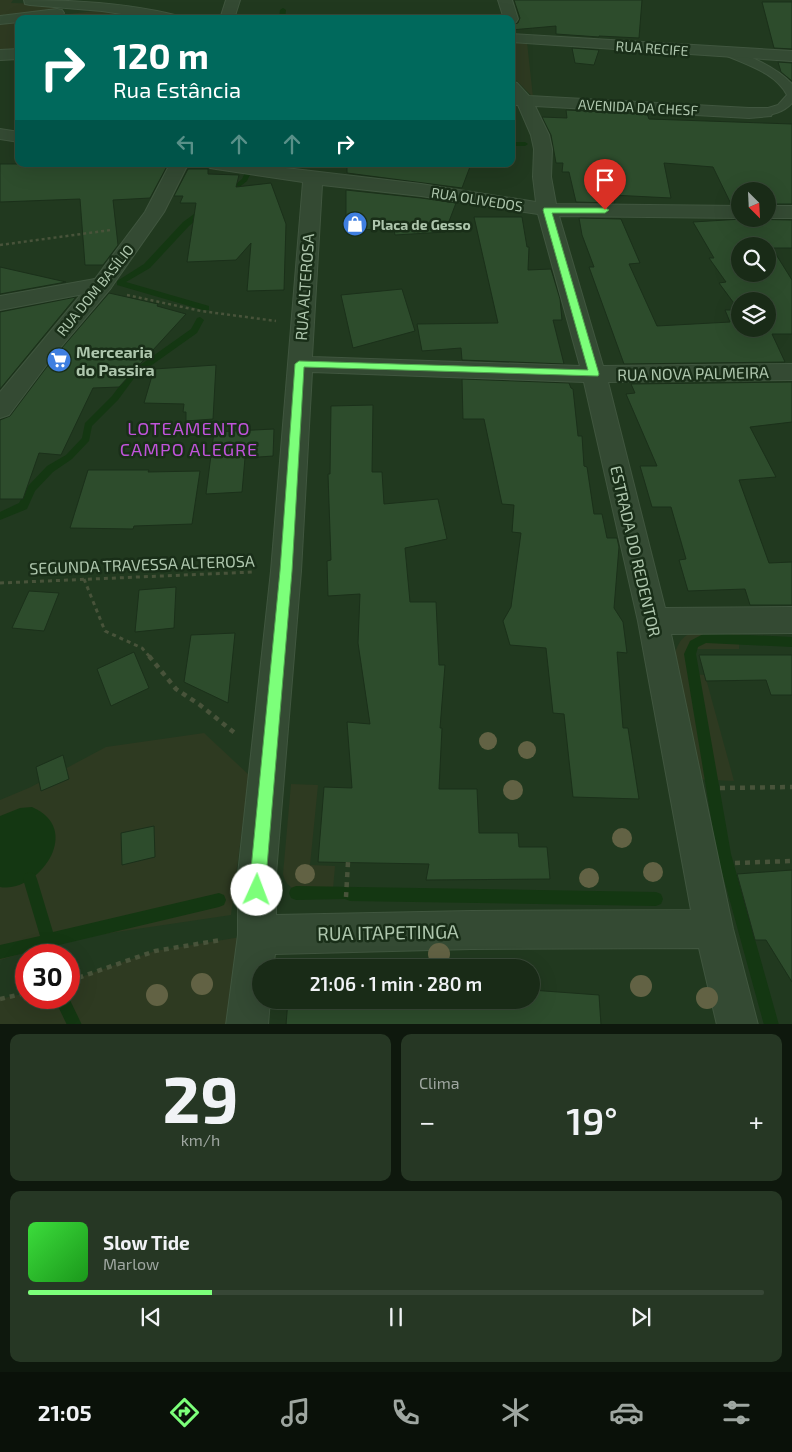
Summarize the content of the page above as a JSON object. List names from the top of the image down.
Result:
{
  "streets": {
    "street": [
      "RUA RECIFE",
      "AVENIDA DA CHESF",
      "RUA OLIVEDOS",
      "RUA ALTEROSA",
      "RUA DOM BASÍLIO",
      "RUA NOVA PALMEIRA",
      "ESTRADA DO REDENTOR",
      "RUA ITAPETINGA"
    ],
    "path": ["SEGUNDA TRAVESSA ALTEROSA"]
  },
  "crossings": [
    ["AVENIDA DA CHESF", "ESTRADA DO REDENTOR"],
    ["RUA OLIVEDOS", "RUA ALTEROSA"],
    ["RUA OLIVEDOS", "ESTRADA DO REDENTOR"],
    ["RUA ALTEROSA", "RUA NOVA PALMEIRA"],
    ["RUA ALTEROSA", "SEGUNDA TRAVESSA ALTEROSA"],
    ["RUA ALTEROSA", "RUA ITAPETINGA"],
    ["RUA NOVA PALMEIRA", "ESTRADA DO REDENTOR"],
    ["ESTRADA DO REDENTOR", "RUA ITAPETINGA"]
  ],
  "districts": ["LOTEAMENTO CAMPO ALEGRE"],
  "places": {
    "shop": ["Placa de Gesso"],
    "supermarket": ["Mercearia do Passira"]
  },
  "north": "bottom right",
  "page": {
    "turn": ["120 m", "Rua Estância"],
    "limit": "30",
    "trip": "21:06 · 1 min · 280 m",
    "tile": [
      ["29", "km/h"],
      "Clima"
    ],
    "heat": ["−", "19°", "+"],
    "song": ["Slow Tide", "Marlow"],
    "tabs": "21:05"
  }
}
